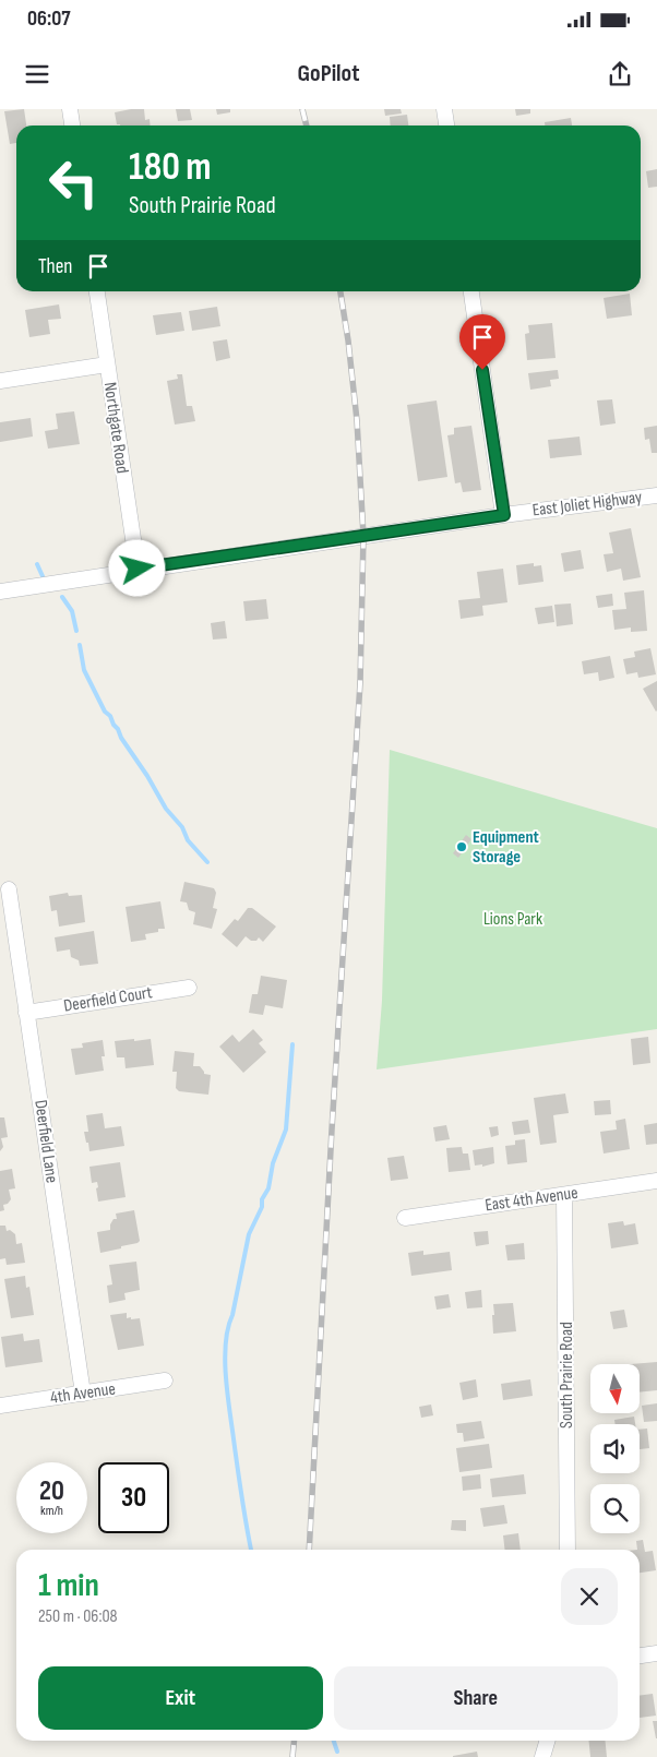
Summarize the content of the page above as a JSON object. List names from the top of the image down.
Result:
{
  "streets": {
    "street": [
      "Northgate Road",
      "East Joliet Highway",
      "Deerfield Court",
      "Deerfield Lane",
      "East 4th Avenue",
      "South Prairie Road",
      "4th Avenue"
    ]
  },
  "crossings": [
    ["Northgate Road", "East Joliet Highway"],
    ["Deerfield Court", "Deerfield Lane"],
    ["Deerfield Lane", "4th Avenue"],
    ["East 4th Avenue", "South Prairie Road"]
  ],
  "parks": ["Lions Park"],
  "places": ["Equipment Storage"],
  "north": "bottom",
  "page": {
    "status": "06:07",
    "header": "GoPilot",
    "turn": ["180 m", "South Prairie Road"],
    "then": "Then",
    "speed": "20 km/h",
    "limit": "30",
    "heading": ["1 min", "250 m · 06:08"],
    "buttons": ["Exit", "Share"]
  }
}
